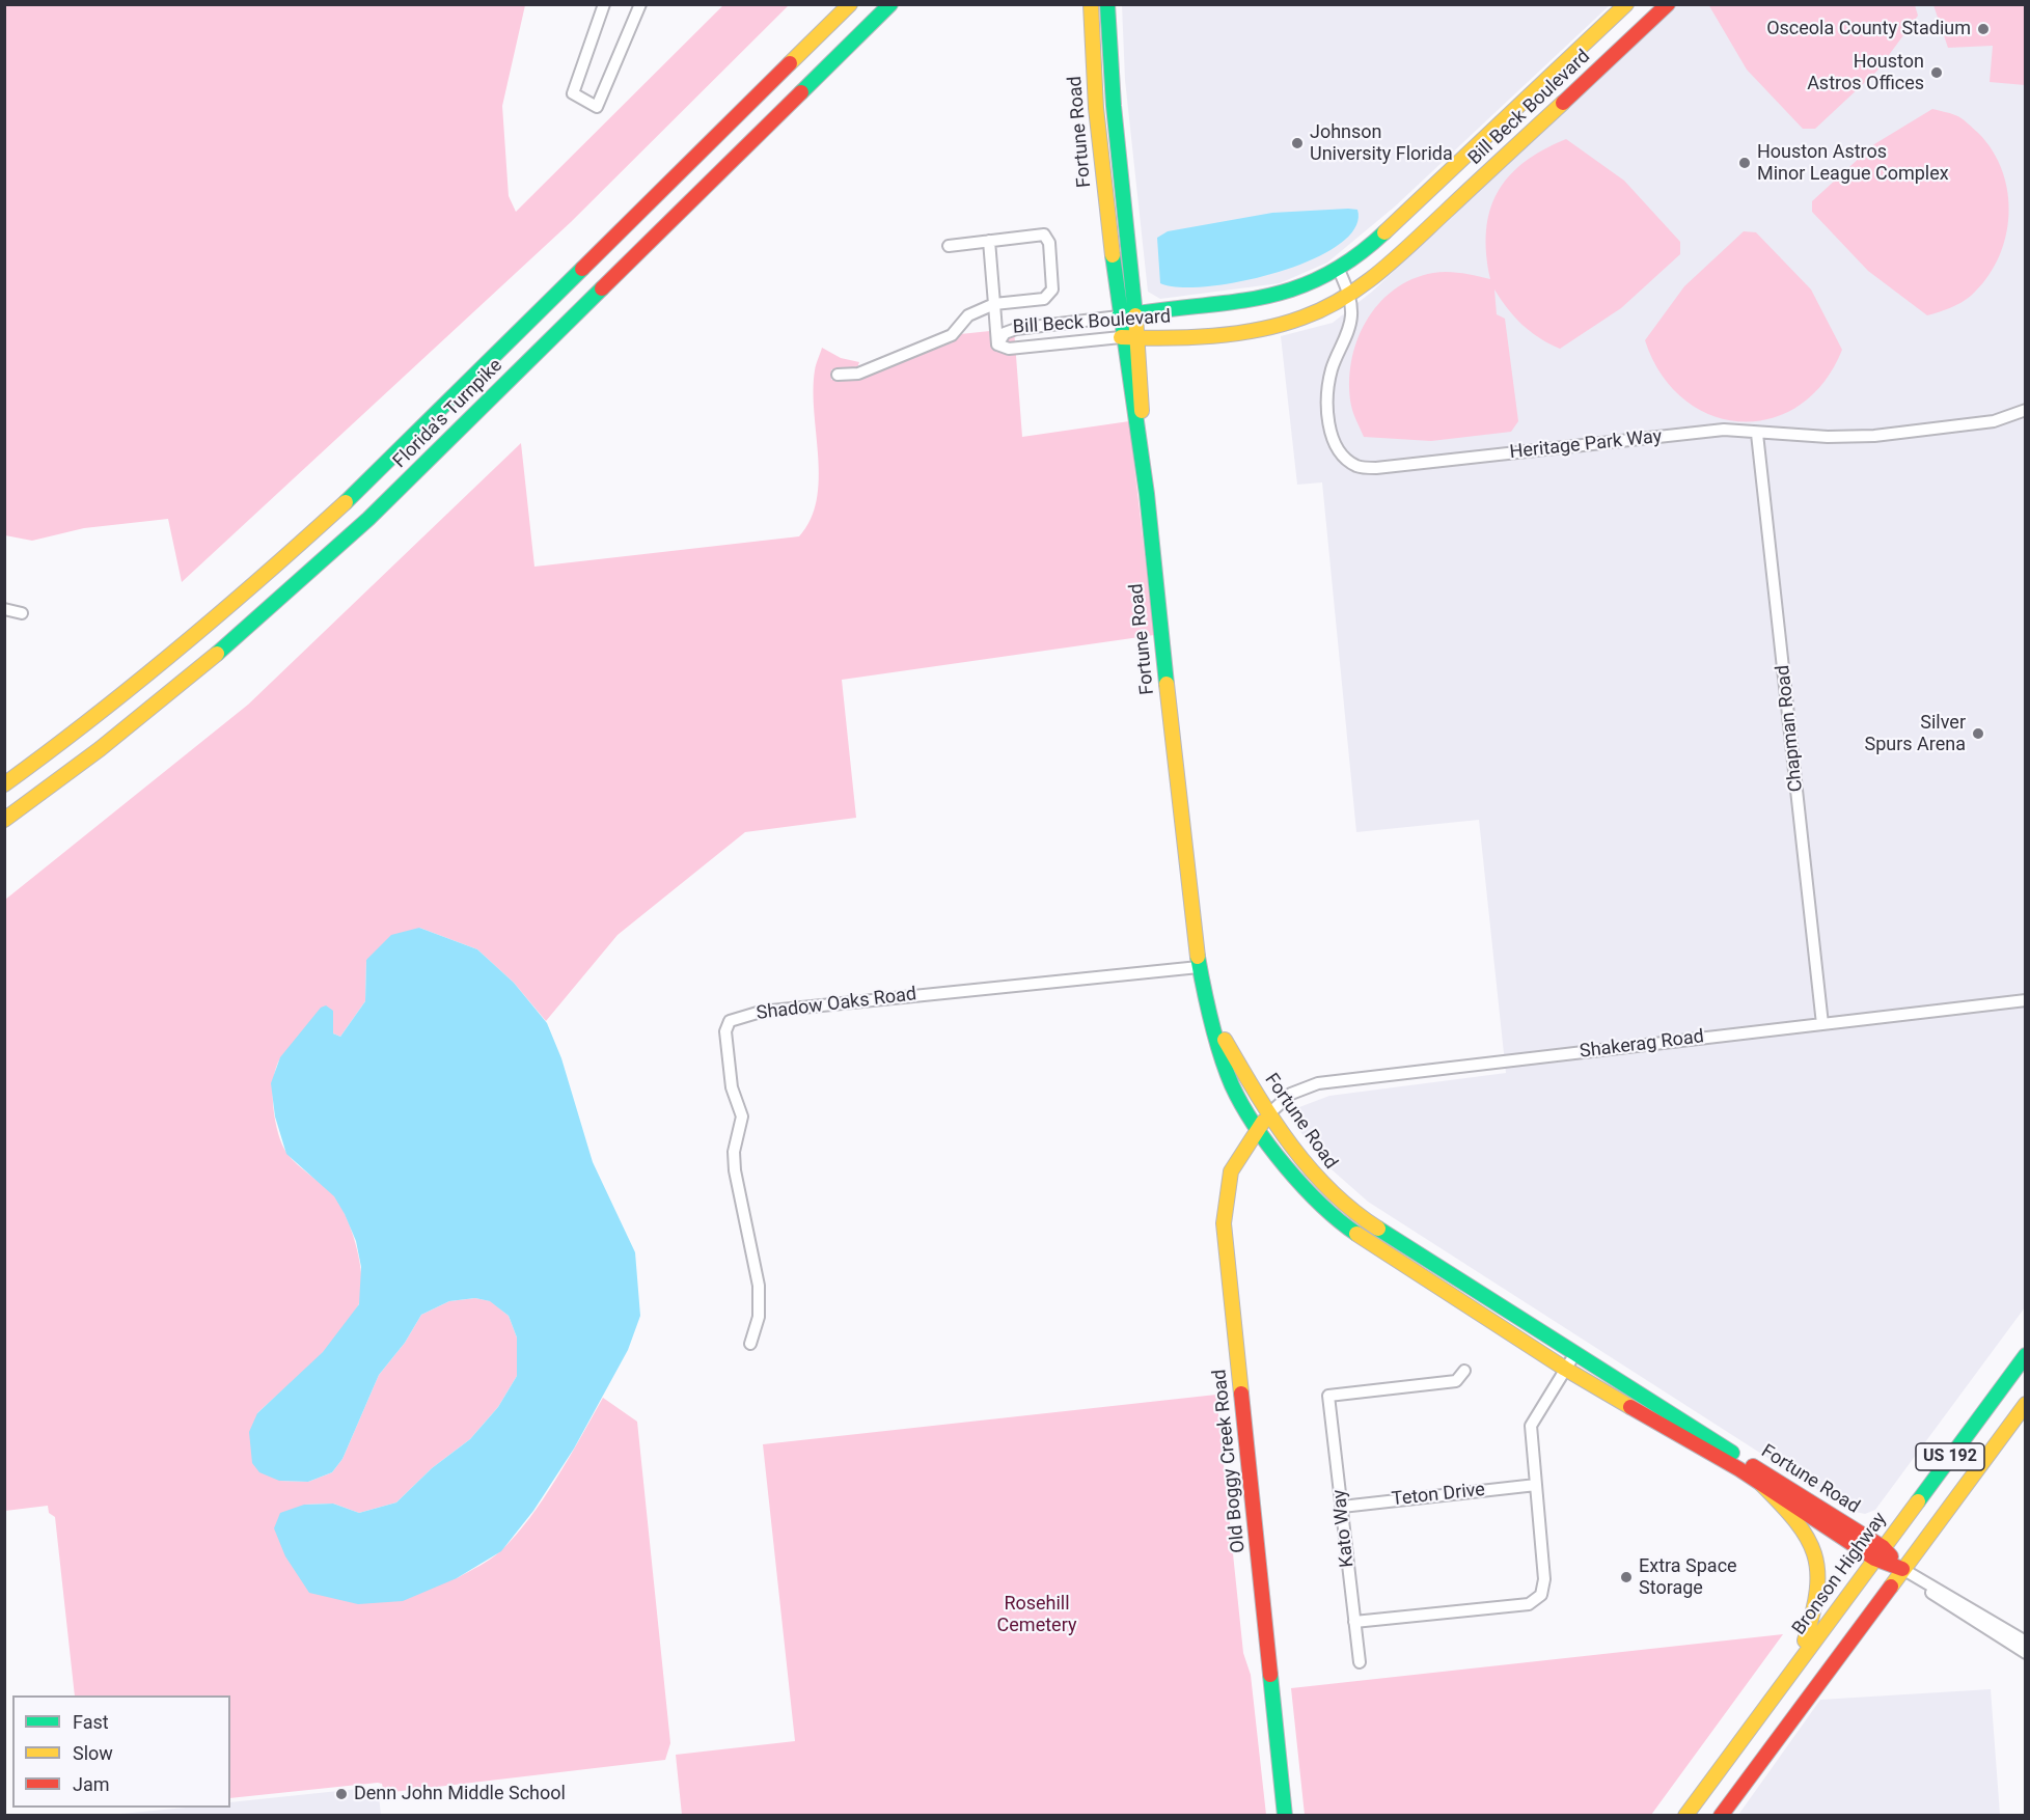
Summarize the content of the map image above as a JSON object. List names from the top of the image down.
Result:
{
  "streets": {
    "main road": [
      "Bill Beck Boulevard",
      "Fortune Road",
      "Florida's Turnpike",
      "US 192",
      "Old Boggy Creek Road",
      "Bronson Highway"
    ],
    "street": [
      "Heritage Park Way",
      "Chapman Road",
      "Shadow Oaks Road",
      "Shakerag Road",
      "Teton Drive",
      "Kato Way"
    ]
  },
  "crossings": [
    ["Bill Beck Boulevard", "Fortune Road"],
    ["Bill Beck Boulevard", "Heritage Park Way"],
    ["Fortune Road", "Shadow Oaks Road"],
    ["Fortune Road", "Shakerag Road"],
    ["Fortune Road", "US 192"],
    ["Fortune Road", "Old Boggy Creek Road"],
    ["Fortune Road", "Bronson Highway"],
    ["Heritage Park Way", "Chapman Road"],
    ["Chapman Road", "Shakerag Road"],
    ["Shakerag Road", "Old Boggy Creek Road"],
    ["Teton Drive", "Kato Way"]
  ],
  "parks": ["Rosehill Cemetery"],
  "places": [
    "Osceola County Stadium",
    "Houston Astros Offices",
    "Johnson University Florida",
    "Houston Astros Minor League Complex",
    "Silver Spurs Arena",
    "Extra Space Storage",
    "Denn John Middle School"
  ],
  "legend": ["Fast", "Slow", "Jam"]
}
